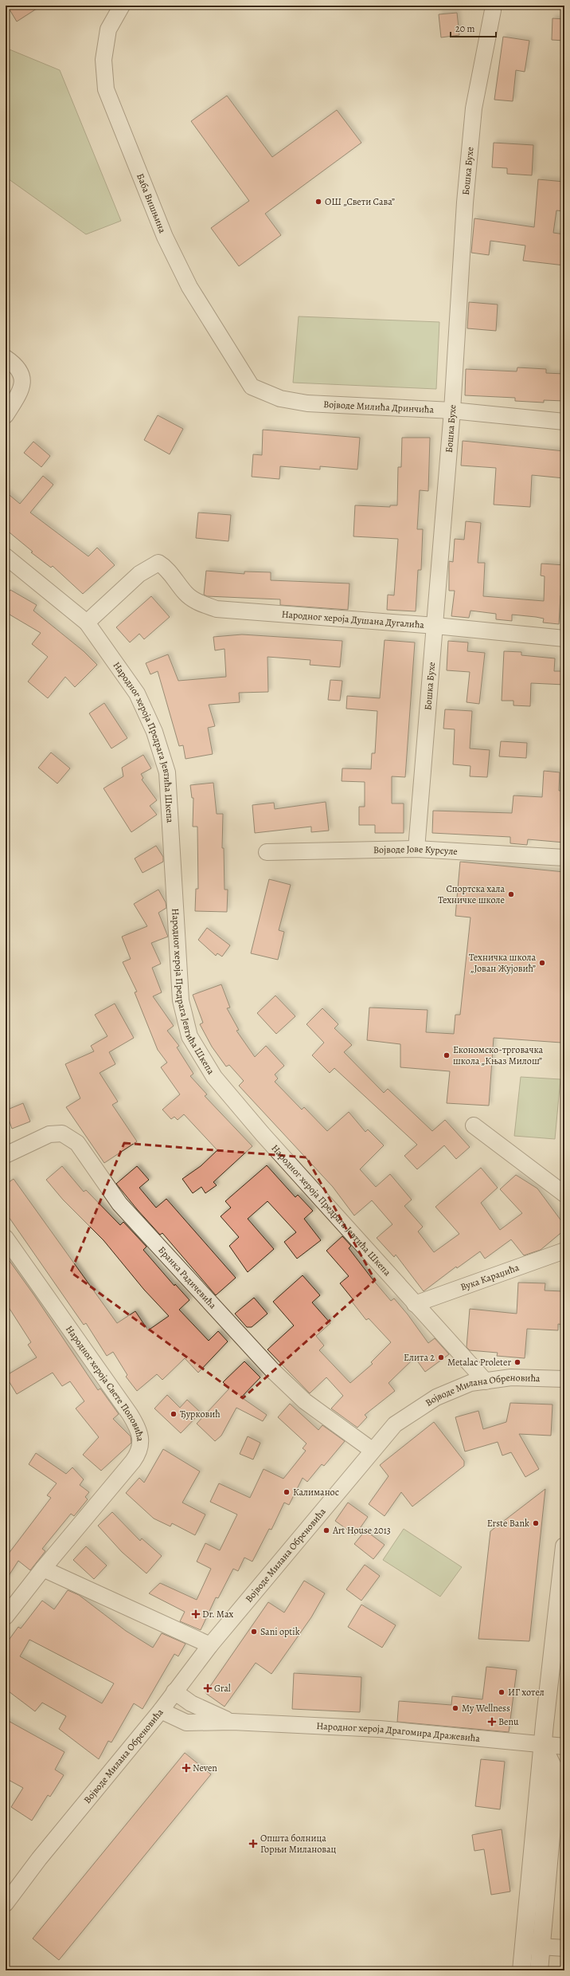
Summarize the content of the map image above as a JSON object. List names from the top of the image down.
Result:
{
  "streets": {
    "street": [
      "Бошка Бухе",
      "Баба Вишњина",
      "Војводе Милића Дринчића",
      "Народног хероја Душана Дугалића",
      "Народног хероја Предрага Јевтића Шкепа",
      "Војводе Јове Курсуле",
      "Вука Караџића",
      "Бранка Радичевића",
      "Народног хероја Свете Поповића",
      "Војводе Милана Обреновића",
      "Народног хероја Драгомира Дражевића"
    ]
  },
  "crossings": [
    ["Бошка Бухе", "Војводе Милића Дринчића"],
    ["Бошка Бухе", "Народног хероја Душана Дугалића"],
    ["Бошка Бухе", "Војводе Јове Курсуле"],
    ["Баба Вишњина", "Војводе Милића Дринчића"],
    ["Народног хероја Душана Дугалића", "Народног хероја Предрага Јевтића Шкепа"],
    ["Народног хероја Предрага Јевтића Шкепа", "Вука Караџића"],
    ["Народног хероја Предрага Јевтића Шкепа", "Војводе Милана Обреновића"],
    ["Бранка Радичевића", "Војводе Милана Обреновића"],
    ["Војводе Милана Обреновића", "Народног хероја Драгомира Дражевића"]
  ],
  "places": {
    "other": [
      "ОШ „Свети Сава”",
      "Спортска хала Техничке школе",
      "Техничка школа „Јован Жујовић”",
      "Економско-трговачка школа „Књаз Милош”",
      "Елита 2",
      "Metalac Proleter",
      "Ђурковић",
      "Калиманос",
      "Erste Bank",
      "Art House 2013",
      "Sani optik",
      "ИГ хотел",
      "My Wellness"
    ],
    "health": [
      "Dr. Max",
      "Gral",
      "Benu",
      "Neven",
      "Општа болница Горњи Милановац"
    ]
  },
  "scale_bar": "20 m"
}
